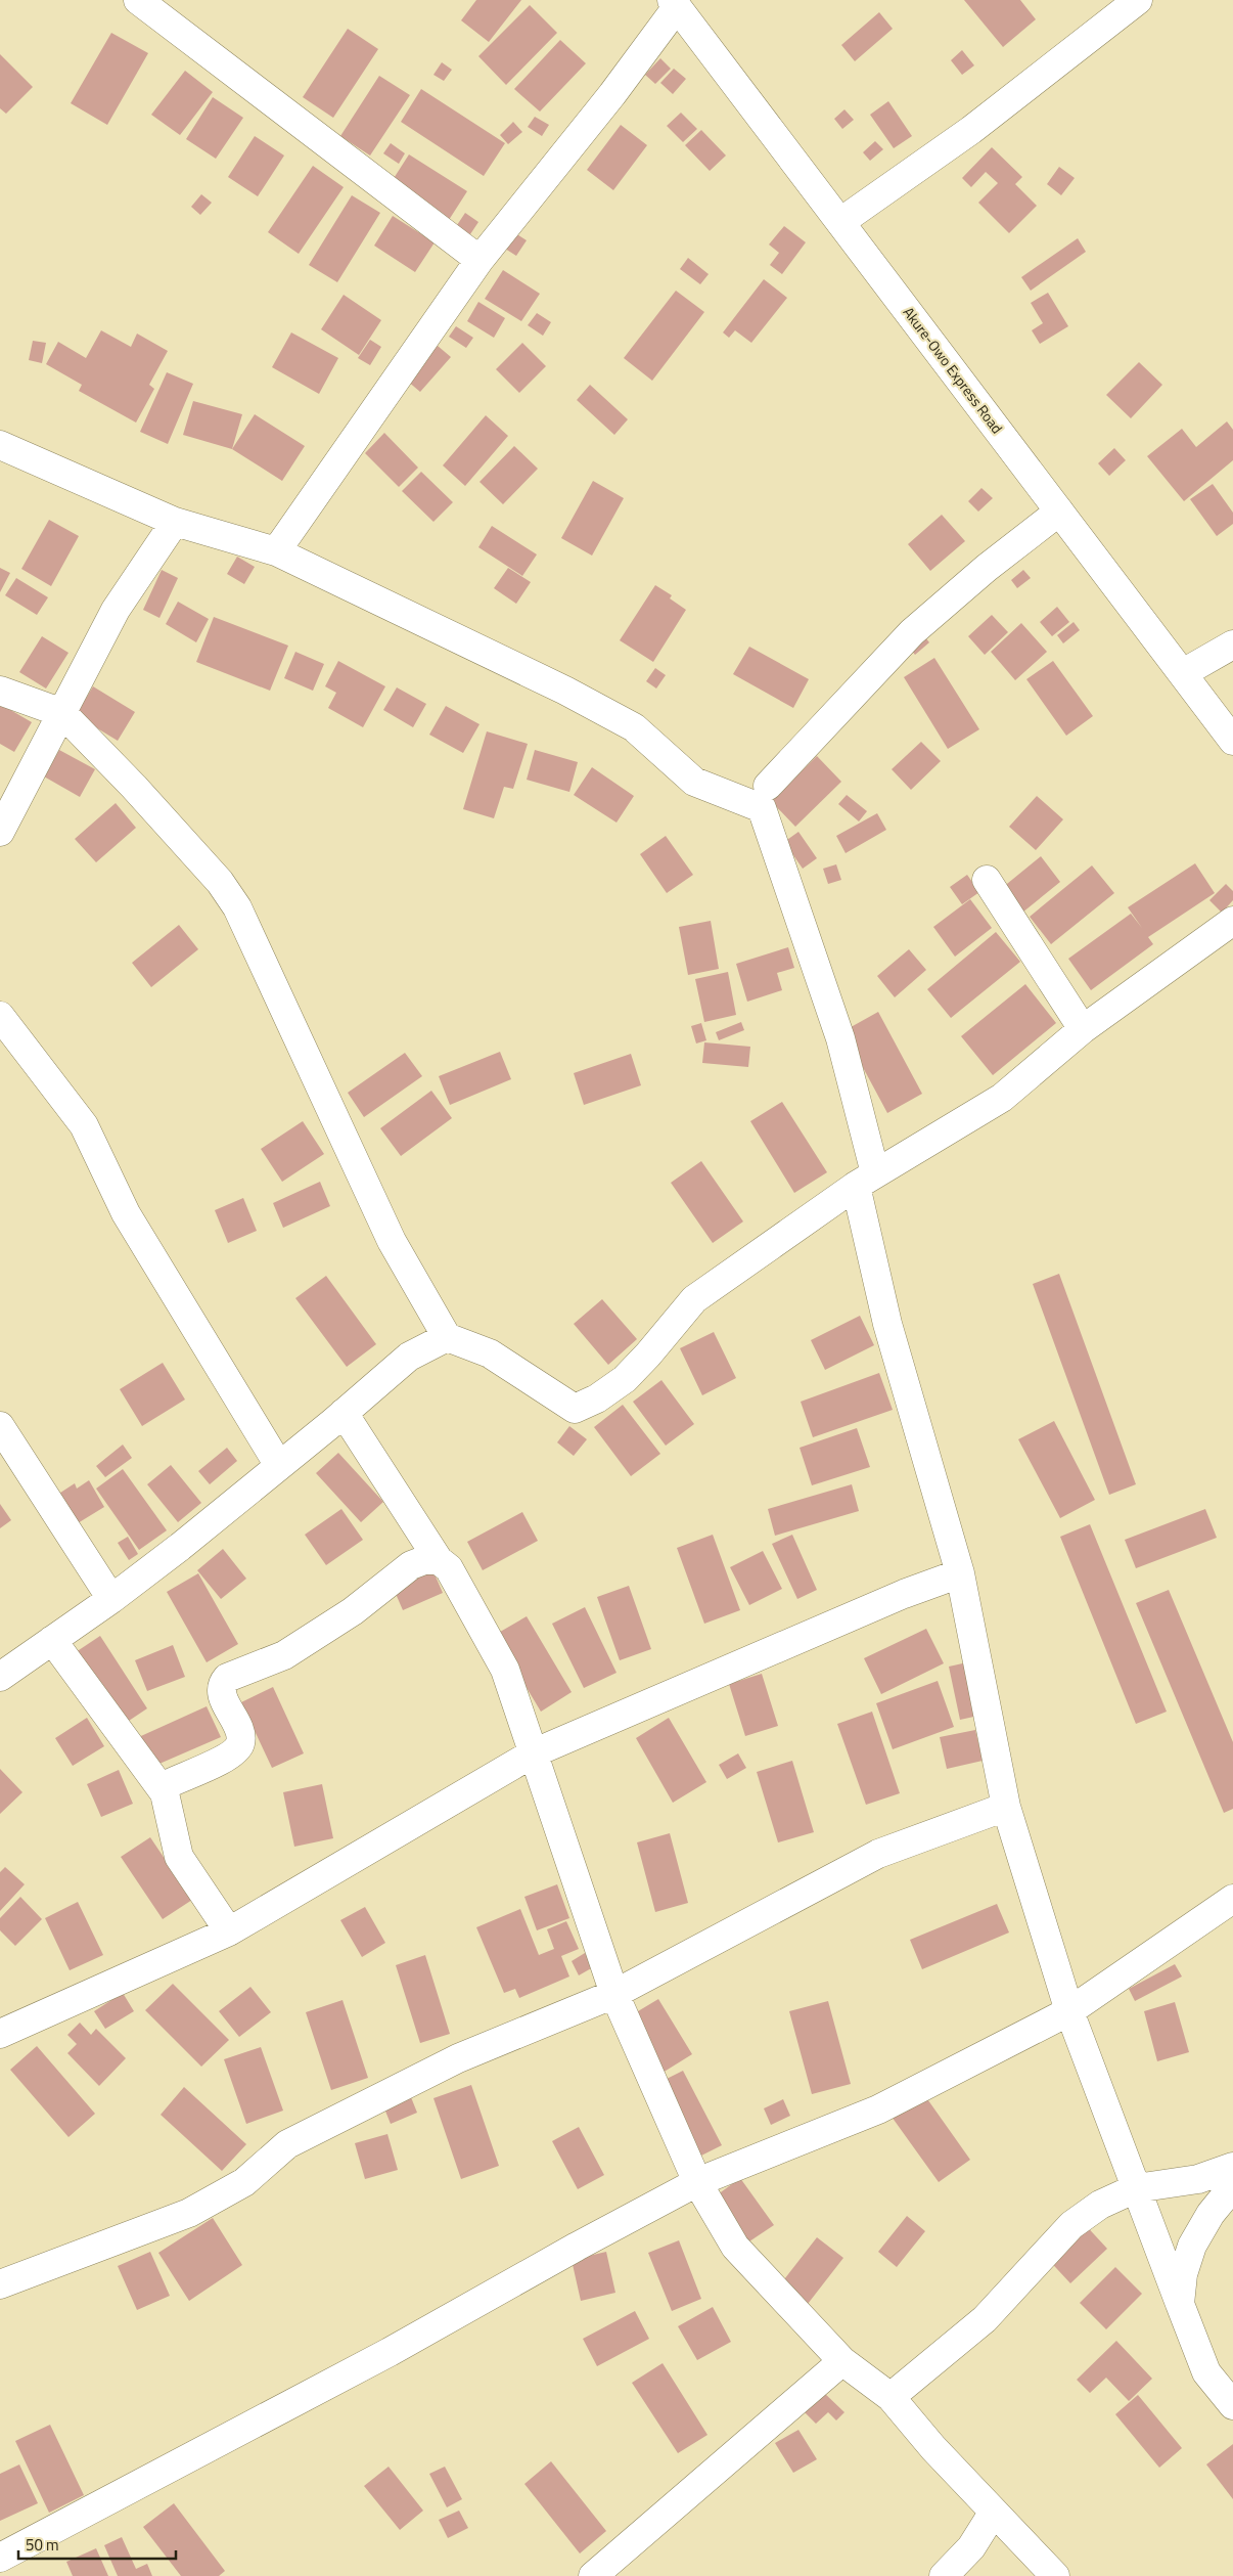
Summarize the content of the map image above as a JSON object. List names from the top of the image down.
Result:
{
  "streets": {
    "main road": ["Akure-Owo Express Road"]
  },
  "scale_bar": "50 m"
}
